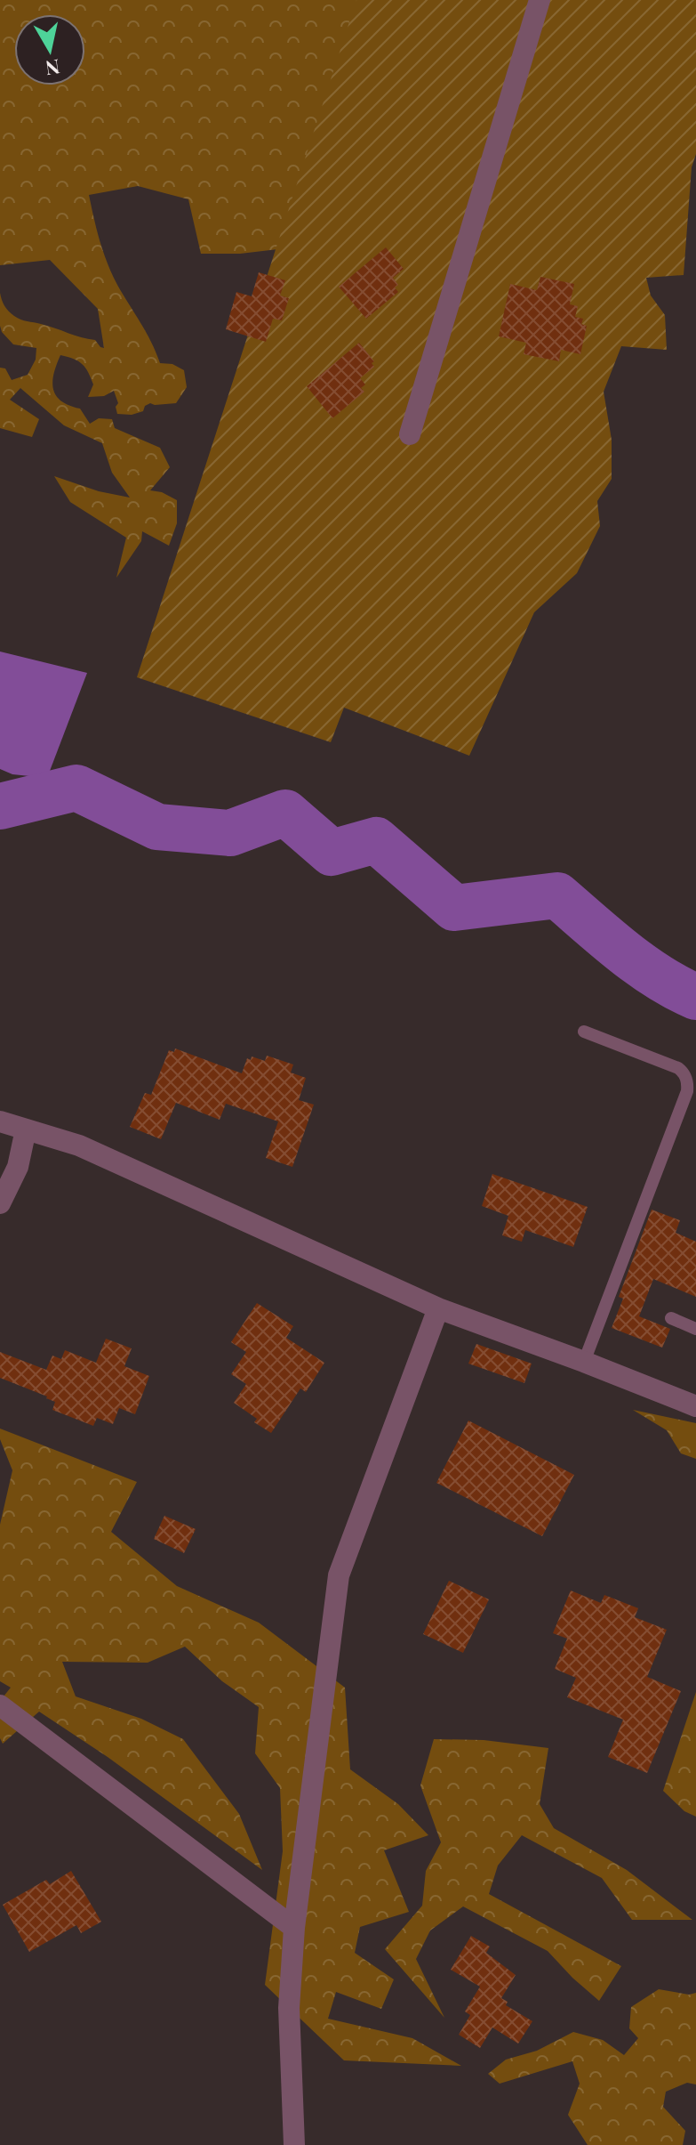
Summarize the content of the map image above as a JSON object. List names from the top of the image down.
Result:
{
  "north": "bottom"
}
